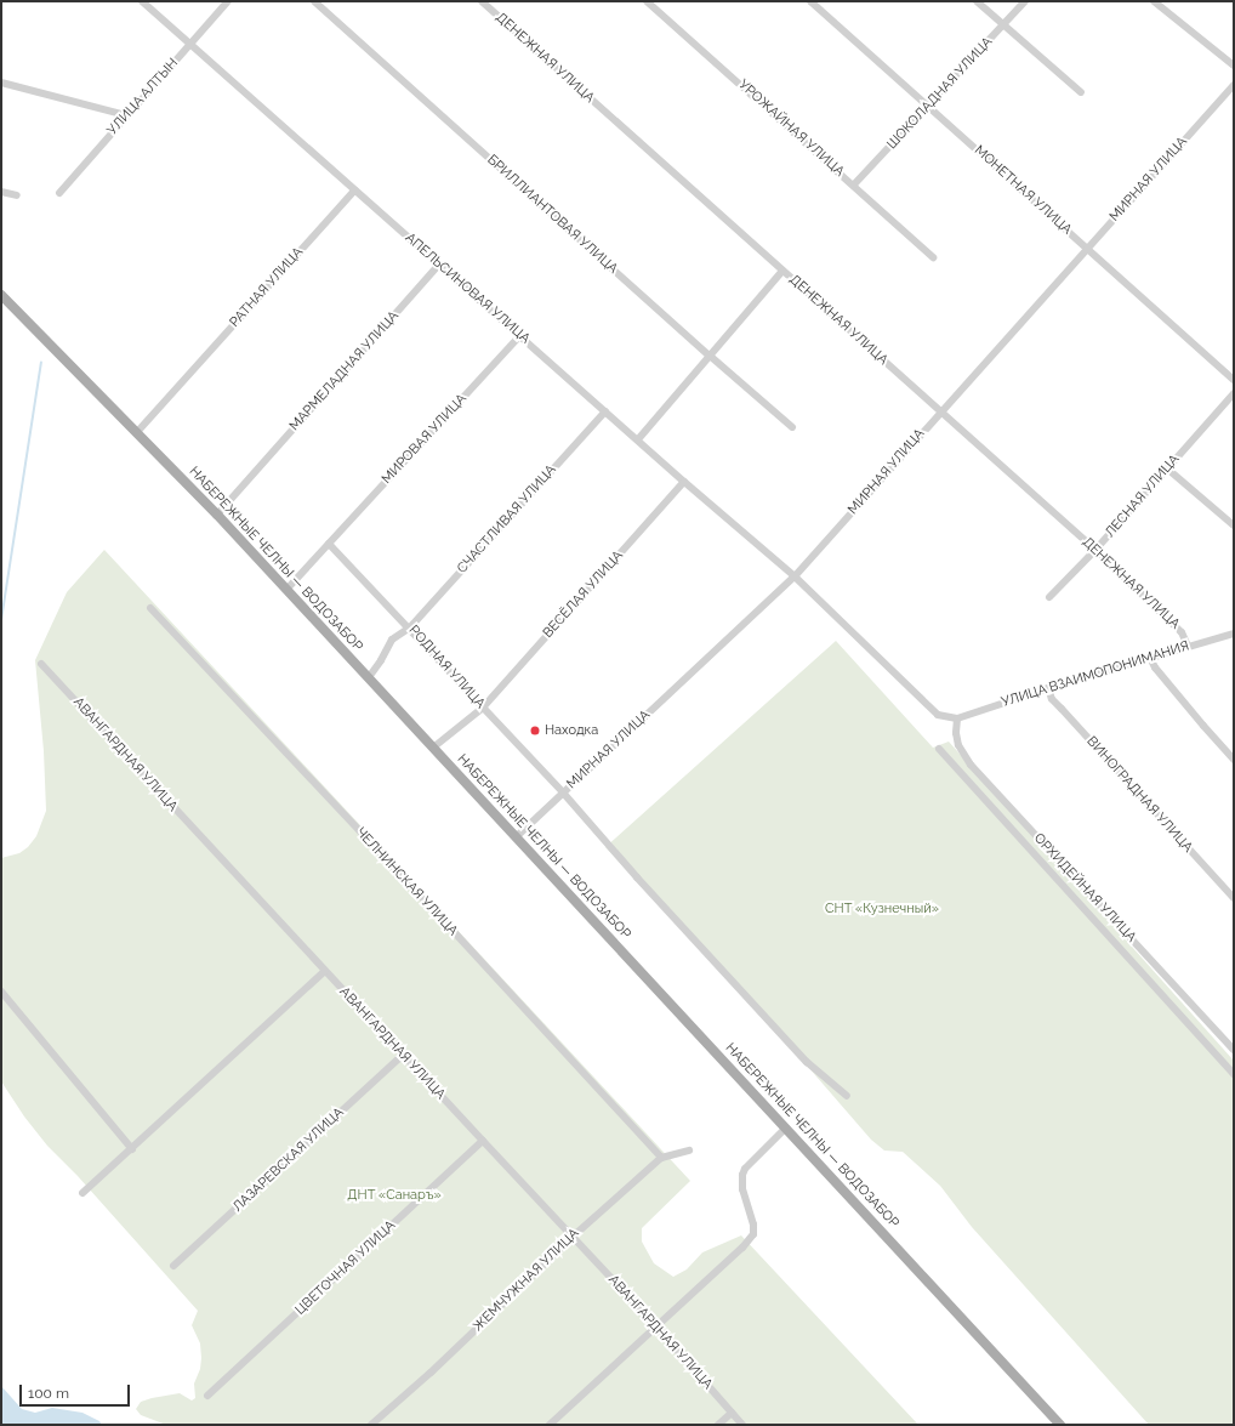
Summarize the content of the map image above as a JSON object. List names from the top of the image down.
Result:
{
  "streets": {
    "main road": ["НАБЕРЕЖНЫЕ ЧЕЛНЫ — ВОДОЗАБОР"],
    "street": [
      "ДЕНЕЖНАЯ УЛИЦА",
      "ШОКОЛАДНАЯ УЛИЦА",
      "УЛИЦА АЛТЫН",
      "УРОЖАЙНАЯ УЛИЦА",
      "МИРНАЯ УЛИЦА",
      "МОНЕТНАЯ УЛИЦА",
      "БРИЛЛИАНТОВАЯ УЛИЦА",
      "РАТНАЯ УЛИЦА",
      "АПЕЛЬСИНОВАЯ УЛИЦА",
      "МАРМЕЛАДНАЯ УЛИЦА",
      "МИРОВАЯ УЛИЦА",
      "ЛЕСНАЯ УЛИЦА",
      "СЧАСТЛИВАЯ УЛИЦА",
      "ВЕСЁЛАЯ УЛИЦА",
      "РОДНАЯ УЛИЦА",
      "УЛИЦА ВЗАИМОПОНИМАНИЯ",
      "АВАНГАРДНАЯ УЛИЦА",
      "ВИНОГРАДНАЯ УЛИЦА",
      "ЧЕЛНИНСКАЯ УЛИЦА",
      "ОРХИДЕЙНАЯ УЛИЦА",
      "ЛАЗАРЕВСКАЯ УЛИЦА",
      "ЦВЕТОЧНАЯ УЛИЦА",
      "ЖЕМЧУЖНАЯ УЛИЦА"
    ]
  },
  "crossings": [
    ["ДЕНЕЖНАЯ УЛИЦА", "МИРНАЯ УЛИЦА"],
    ["ДЕНЕЖНАЯ УЛИЦА", "ЛЕСНАЯ УЛИЦА"],
    ["ДЕНЕЖНАЯ УЛИЦА", "УЛИЦА ВЗАИМОПОНИМАНИЯ"],
    ["ШОКОЛАДНАЯ УЛИЦА", "УРОЖАЙНАЯ УЛИЦА"],
    ["ШОКОЛАДНАЯ УЛИЦА", "МОНЕТНАЯ УЛИЦА"],
    ["УЛИЦА АЛТЫН", "АПЕЛЬСИНОВАЯ УЛИЦА"],
    ["МИРНАЯ УЛИЦА", "МОНЕТНАЯ УЛИЦА"],
    ["МИРНАЯ УЛИЦА", "АПЕЛЬСИНОВАЯ УЛИЦА"],
    ["МИРНАЯ УЛИЦА", "НАБЕРЕЖНЫЕ ЧЕЛНЫ — ВОДОЗАБОР"],
    ["МИРНАЯ УЛИЦА", "РОДНАЯ УЛИЦА"],
    ["РАТНАЯ УЛИЦА", "АПЕЛЬСИНОВАЯ УЛИЦА"],
    ["РАТНАЯ УЛИЦА", "НАБЕРЕЖНЫЕ ЧЕЛНЫ — ВОДОЗАБОР"],
    ["АПЕЛЬСИНОВАЯ УЛИЦА", "МАРМЕЛАДНАЯ УЛИЦА"],
    ["АПЕЛЬСИНОВАЯ УЛИЦА", "МИРОВАЯ УЛИЦА"],
    ["АПЕЛЬСИНОВАЯ УЛИЦА", "СЧАСТЛИВАЯ УЛИЦА"],
    ["АПЕЛЬСИНОВАЯ УЛИЦА", "ВЕСЁЛАЯ УЛИЦА"],
    ["АПЕЛЬСИНОВАЯ УЛИЦА", "УЛИЦА ВЗАИМОПОНИМАНИЯ"],
    ["АПЕЛЬСИНОВАЯ УЛИЦА", "ОРХИДЕЙНАЯ УЛИЦА"],
    ["МАРМЕЛАДНАЯ УЛИЦА", "НАБЕРЕЖНЫЕ ЧЕЛНЫ — ВОДОЗАБОР"],
    ["МИРОВАЯ УЛИЦА", "НАБЕРЕЖНЫЕ ЧЕЛНЫ — ВОДОЗАБОР"],
    ["МИРОВАЯ УЛИЦА", "РОДНАЯ УЛИЦА"],
    ["СЧАСТЛИВАЯ УЛИЦА", "НАБЕРЕЖНЫЕ ЧЕЛНЫ — ВОДОЗАБОР"],
    ["СЧАСТЛИВАЯ УЛИЦА", "РОДНАЯ УЛИЦА"],
    ["НАБЕРЕЖНЫЕ ЧЕЛНЫ — ВОДОЗАБОР", "ВЕСЁЛАЯ УЛИЦА"],
    ["ВЕСЁЛАЯ УЛИЦА", "РОДНАЯ УЛИЦА"],
    ["УЛИЦА ВЗАИМОПОНИМАНИЯ", "ВИНОГРАДНАЯ УЛИЦА"],
    ["УЛИЦА ВЗАИМОПОНИМАНИЯ", "ОРХИДЕЙНАЯ УЛИЦА"],
    ["АВАНГАРДНАЯ УЛИЦА", "ЛАЗАРЕВСКАЯ УЛИЦА"],
    ["АВАНГАРДНАЯ УЛИЦА", "ЦВЕТОЧНАЯ УЛИЦА"],
    ["АВАНГАРДНАЯ УЛИЦА", "ЖЕМЧУЖНАЯ УЛИЦА"],
    ["ЧЕЛНИНСКАЯ УЛИЦА", "ЖЕМЧУЖНАЯ УЛИЦА"]
  ],
  "parks": ["СНТ «Кузнечный»", "ДНТ «Санаръ»"],
  "places": ["Находка"],
  "scale_bar": "100 m"
}
